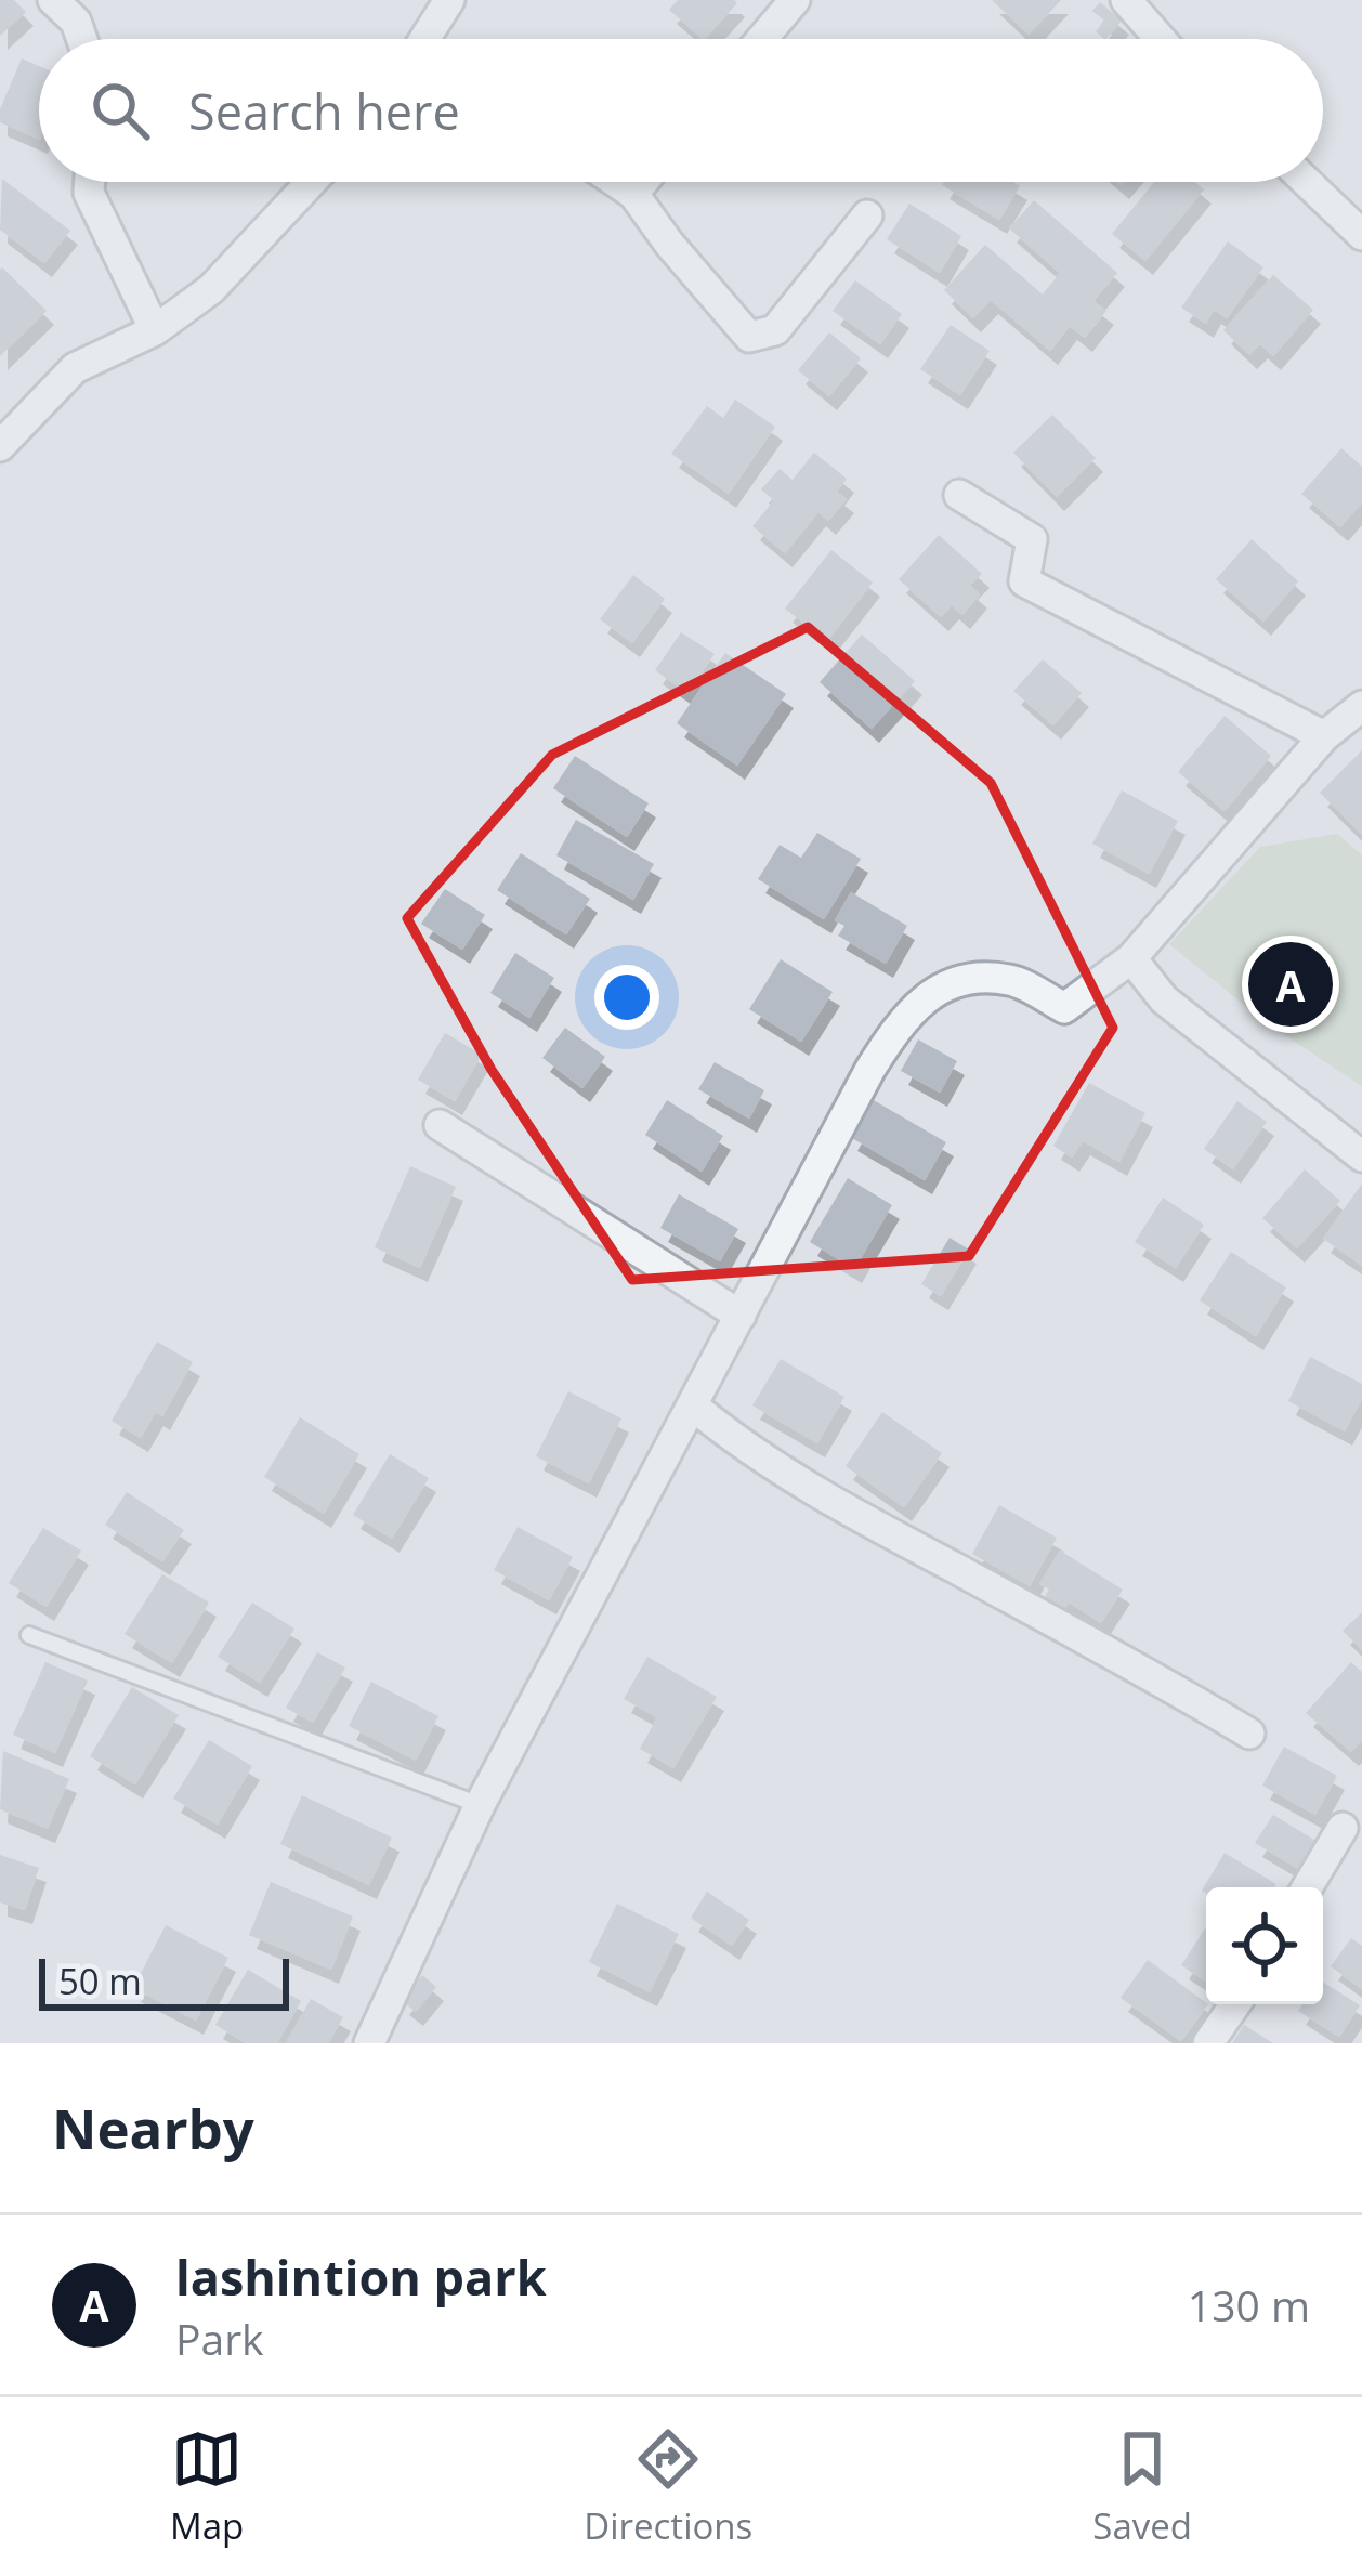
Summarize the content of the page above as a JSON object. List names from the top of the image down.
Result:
{
  "scale_bar": "50 m",
  "page": {
    "search": "Search here",
    "pins": "A",
    "scale": "50 m",
    "heading": "Nearby",
    "list": [
      {
        "mark": "A",
        "name": "lashintion park",
        "note": "Park",
        "value": "130 m"
      }
    ],
    "nav": ["Map", "Directions", "Saved"]
  }
}
